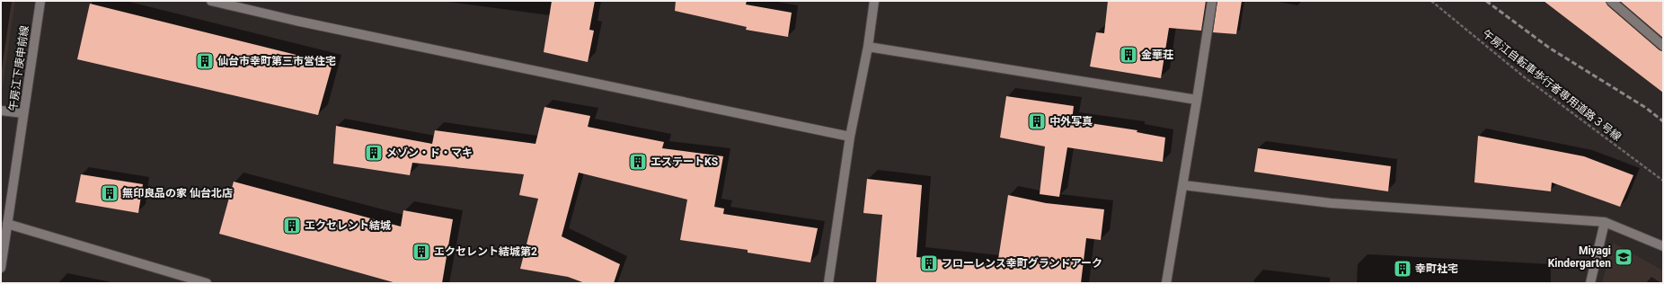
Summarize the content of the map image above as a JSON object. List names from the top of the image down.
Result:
{
  "streets": {
    "street": ["午房江下庚申前線"],
    "path": ["午房江自転車歩行者専用道路３号線"]
  },
  "places": {
    "building": [
      "金華荘",
      "仙台市幸町第三市営住宅",
      "中外写真",
      "メゾン・ド・マキ",
      "エステートKS",
      "無印良品の家 仙台北店",
      "エクセレント結城",
      "エクセレント結城第2",
      "フローレンス幸町グランドアーク",
      "幸町社宅"
    ],
    "school or university": ["Miyagi Kindergarten"]
  }
}
